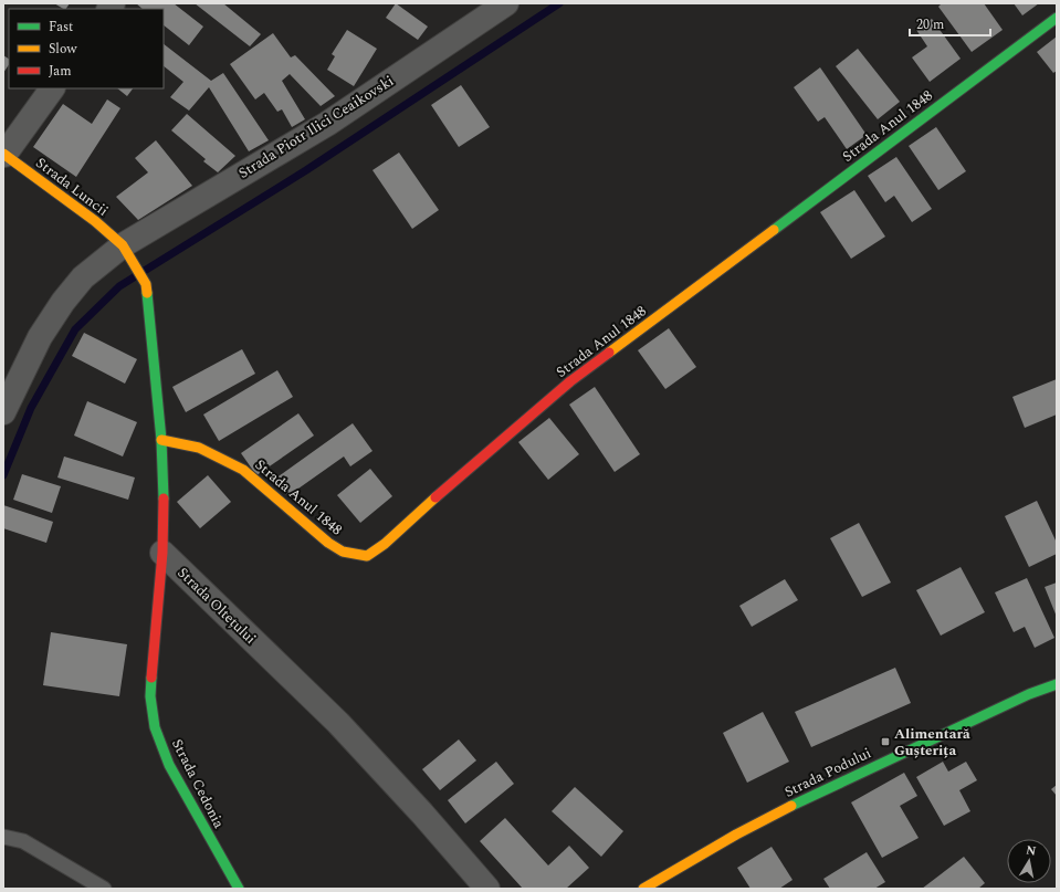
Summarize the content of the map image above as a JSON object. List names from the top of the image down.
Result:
{
  "streets": {
    "street": [
      "Strada Anul 1848",
      "Strada Piotr Ilici Ceaikovski",
      "Strada Luncii",
      "Strada Oltețului",
      "Strada Podului",
      "Strada Cedonia"
    ]
  },
  "crossings": [
    ["Strada Piotr Ilici Ceaikovski", "Strada Luncii"],
    ["Strada Oltețului", "Strada Cedonia"]
  ],
  "places": {
    "transit": ["Alimentară Gușterița"]
  },
  "legend": ["Fast", "Slow", "Jam"],
  "scale_bar": "20 m",
  "north": "top"
}
